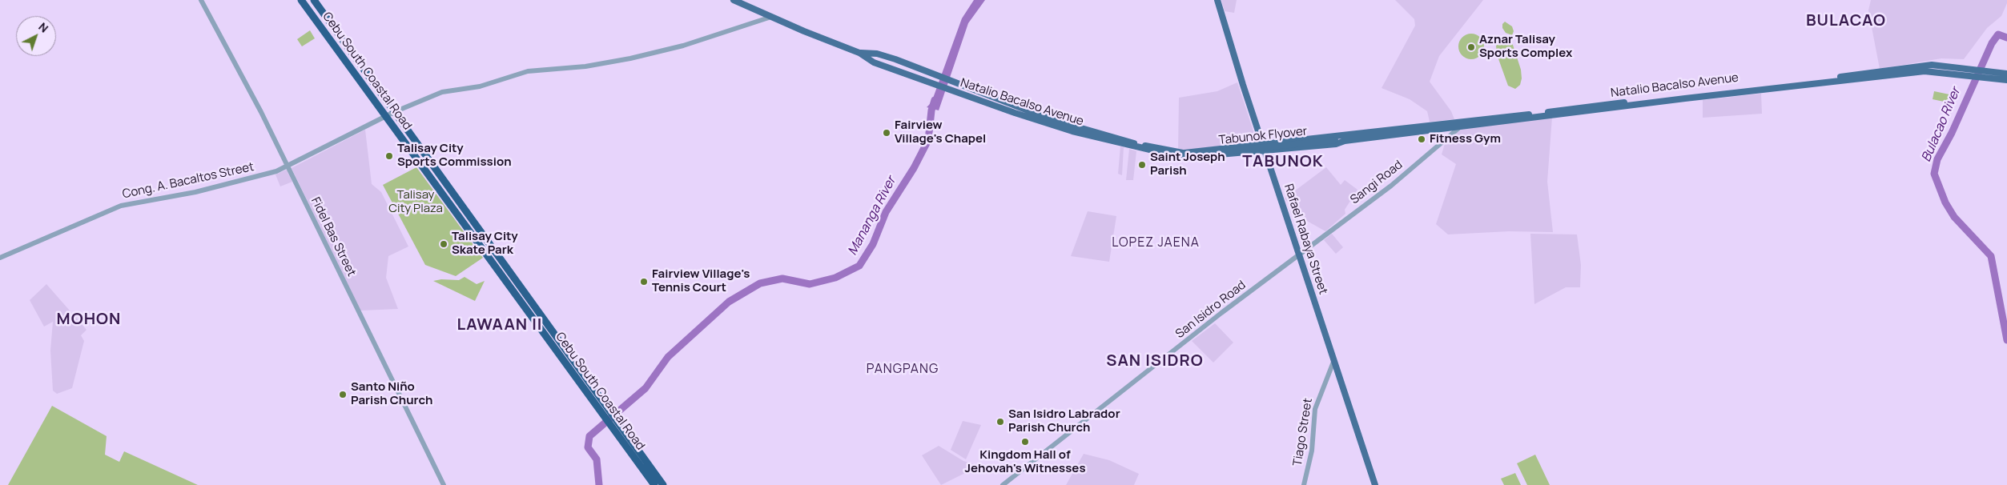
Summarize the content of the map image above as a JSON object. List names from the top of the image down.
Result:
{
  "streets": {
    "highway": ["Cebu South Coastal Road"],
    "main road": ["Natalio Bacalso Avenue", "Tabunok Flyover", "Rafael Rabaya Street"],
    "street": [
      "Cong. A. Bacaltos Street",
      "Sangi Road",
      "Fidel Bas Street",
      "San Isidro Road",
      "Tiago Street"
    ]
  },
  "crossings": [
    ["Cebu South Coastal Road", "Cong. A. Bacaltos Street"],
    ["Natalio Bacalso Avenue", "Tabunok Flyover"],
    ["Natalio Bacalso Avenue", "Cong. A. Bacaltos Street"],
    ["Natalio Bacalso Avenue", "Sangi Road"],
    ["Natalio Bacalso Avenue", "Rafael Rabaya Street"],
    ["Cong. A. Bacaltos Street", "Fidel Bas Street"],
    ["Sangi Road", "Rafael Rabaya Street"],
    ["Sangi Road", "San Isidro Road"],
    ["Rafael Rabaya Street", "San Isidro Road"],
    ["Rafael Rabaya Street", "Tiago Street"]
  ],
  "districts": [
    "BULACAO",
    "TABUNOK",
    "LOPEZ JAENA",
    "MOHON",
    "LAWAAN II",
    "SAN ISIDRO",
    "PANGPANG"
  ],
  "water": ["Bulacao River", "Mananga River"],
  "parks": ["Talisay City Plaza"],
  "places": [
    "Aznar Talisay Sports Complex",
    "Fairview Village's Chapel",
    "Fitness Gym",
    "Talisay City Sports Commission",
    "Saint Joseph Parish",
    "Talisay City Skate Park",
    "Fairview Village's Tennis Court",
    "Santo Niño Parish Church",
    "San Isidro Labrador Parish Church",
    "Kingdom Hall of Jehovah's Witnesses"
  ],
  "north": "top right"
}
